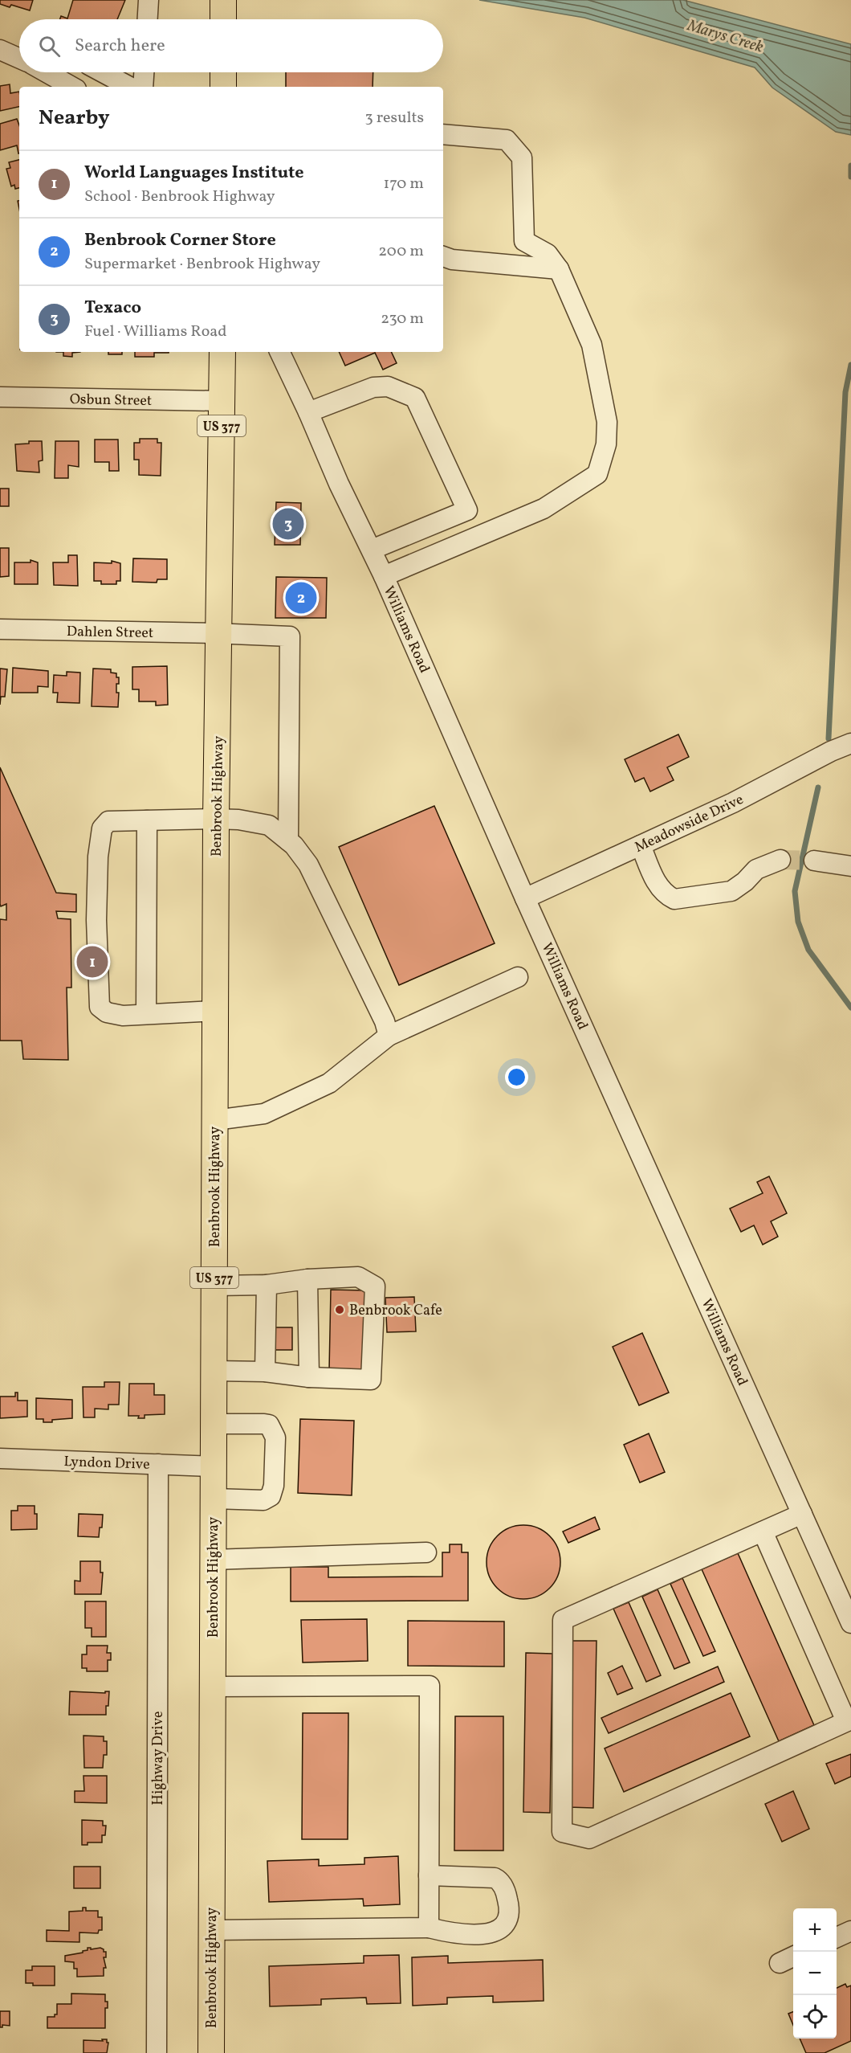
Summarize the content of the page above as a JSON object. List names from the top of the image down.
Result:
{
  "streets": {
    "main road": ["US 377", "Benbrook Highway"],
    "street": [
      "Osbun Street",
      "Williams Road",
      "Dahlen Street",
      "Meadowside Drive",
      "Lyndon Drive",
      "Highway Drive"
    ]
  },
  "crossings": [
    ["Osbun Street", "Benbrook Highway"],
    ["Williams Road", "Meadowside Drive"],
    ["Dahlen Street", "Benbrook Highway"],
    ["Benbrook Highway", "Lyndon Drive"],
    ["Lyndon Drive", "Highway Drive"]
  ],
  "water": ["Marys Creek"],
  "places": ["Benbrook Cafe"],
  "page": {
    "search": "Search here",
    "heading": ["Nearby", "3 results"],
    "list": [
      {
        "mark": "1",
        "name": "World Languages Institute",
        "note": "School · Benbrook Highway",
        "value": "170 m"
      },
      {
        "mark": "2",
        "name": "Benbrook Corner Store",
        "note": "Supermarket · Benbrook Highway",
        "value": "200 m"
      },
      {
        "mark": "3",
        "name": "Texaco",
        "note": "Fuel · Williams Road",
        "value": "230 m"
      }
    ],
    "pins": ["3", "2", "1"],
    "map_buttons": ["+", "−"]
  }
}
